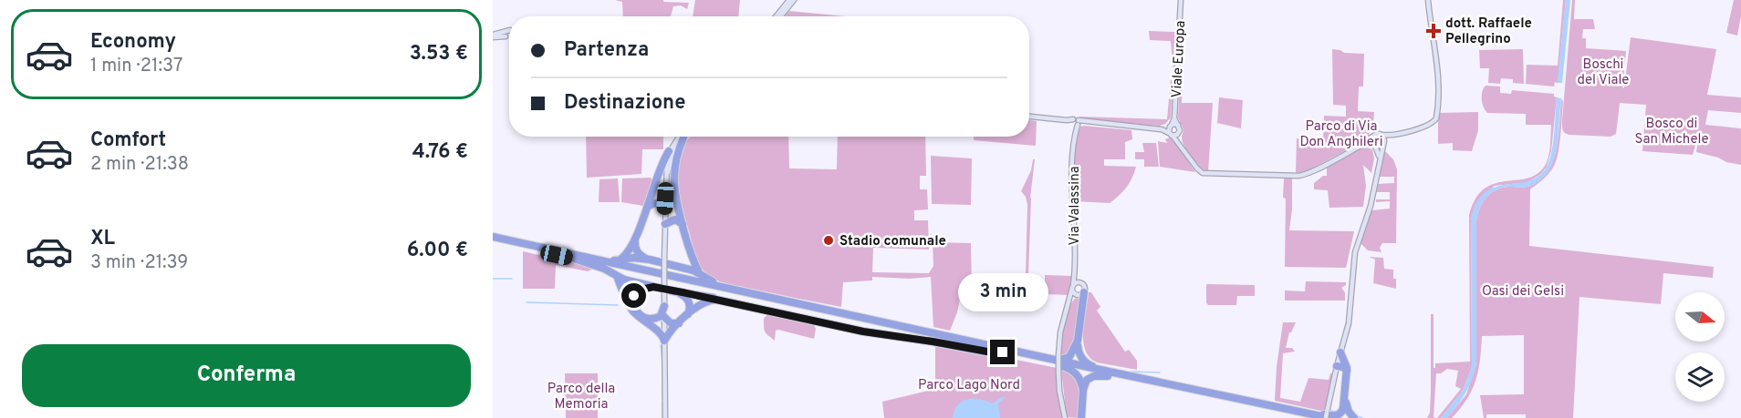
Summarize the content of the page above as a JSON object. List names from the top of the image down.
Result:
{
  "streets": {
    "street": ["Viale Europa", "Via Valassina"]
  },
  "parks": [
    "Boschi del Viale",
    "Bosco di San Michele",
    "Parco di Via Don Anghileri",
    "Oasi dei Gelsi",
    "Parco Lago Nord",
    "Parco della Memoria"
  ],
  "places": {
    "health": ["dott. Raffaele Pellegrino"],
    "other": ["Stadio comunale"]
  },
  "north": "right",
  "page": {
    "list": [
      {
        "name": "Economy",
        "note": "1 min · 21:37",
        "value": "3.53 €"
      },
      {
        "name": "Comfort",
        "note": "2 min · 21:38",
        "value": "4.76 €"
      },
      {
        "name": "XL",
        "note": "3 min · 21:39",
        "value": "6.00 €"
      }
    ],
    "banner": ["Partenza", "Destinazione"],
    "bubble": "3 min",
    "buttons": "Conferma"
  }
}
